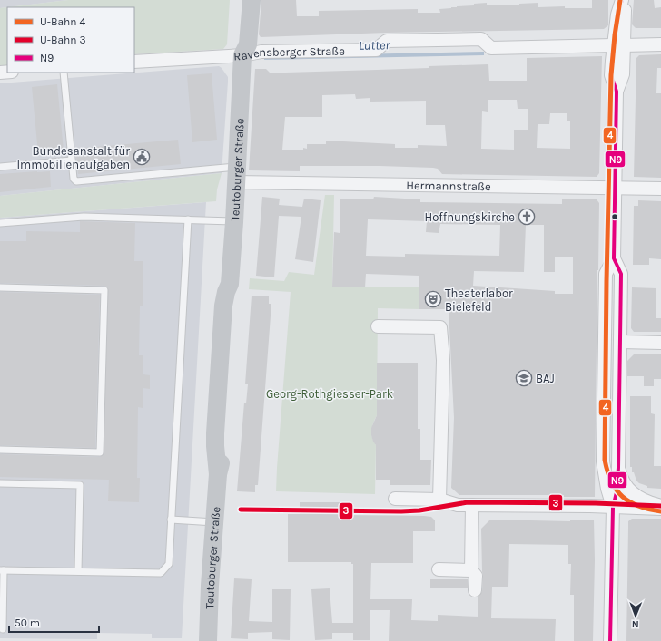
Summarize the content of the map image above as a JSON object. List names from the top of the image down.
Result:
{
  "streets": {
    "street": ["Ravensberger Straße", "Teutoburger Straße", "Hermannstraße"]
  },
  "crossings": [
    ["Ravensberger Straße", "Teutoburger Straße"],
    ["Teutoburger Straße", "Hermannstraße"]
  ],
  "water": ["Lutter"],
  "parks": ["Georg-Rothgiesser-Park"],
  "places": {
    "public building": ["Bundesanstalt für Immobilienaufgaben"],
    "church": ["Hoffnungskirche"],
    "theatre": ["Theaterlabor Bielefeld"],
    "school or university": ["BAJ"]
  },
  "lines": ["metro line 4", "transit line N9", "metro line 3"],
  "legend": ["U-Bahn 4", "U-Bahn 3", "N9"],
  "scale_bar": "50 m",
  "north": "bottom"
}
